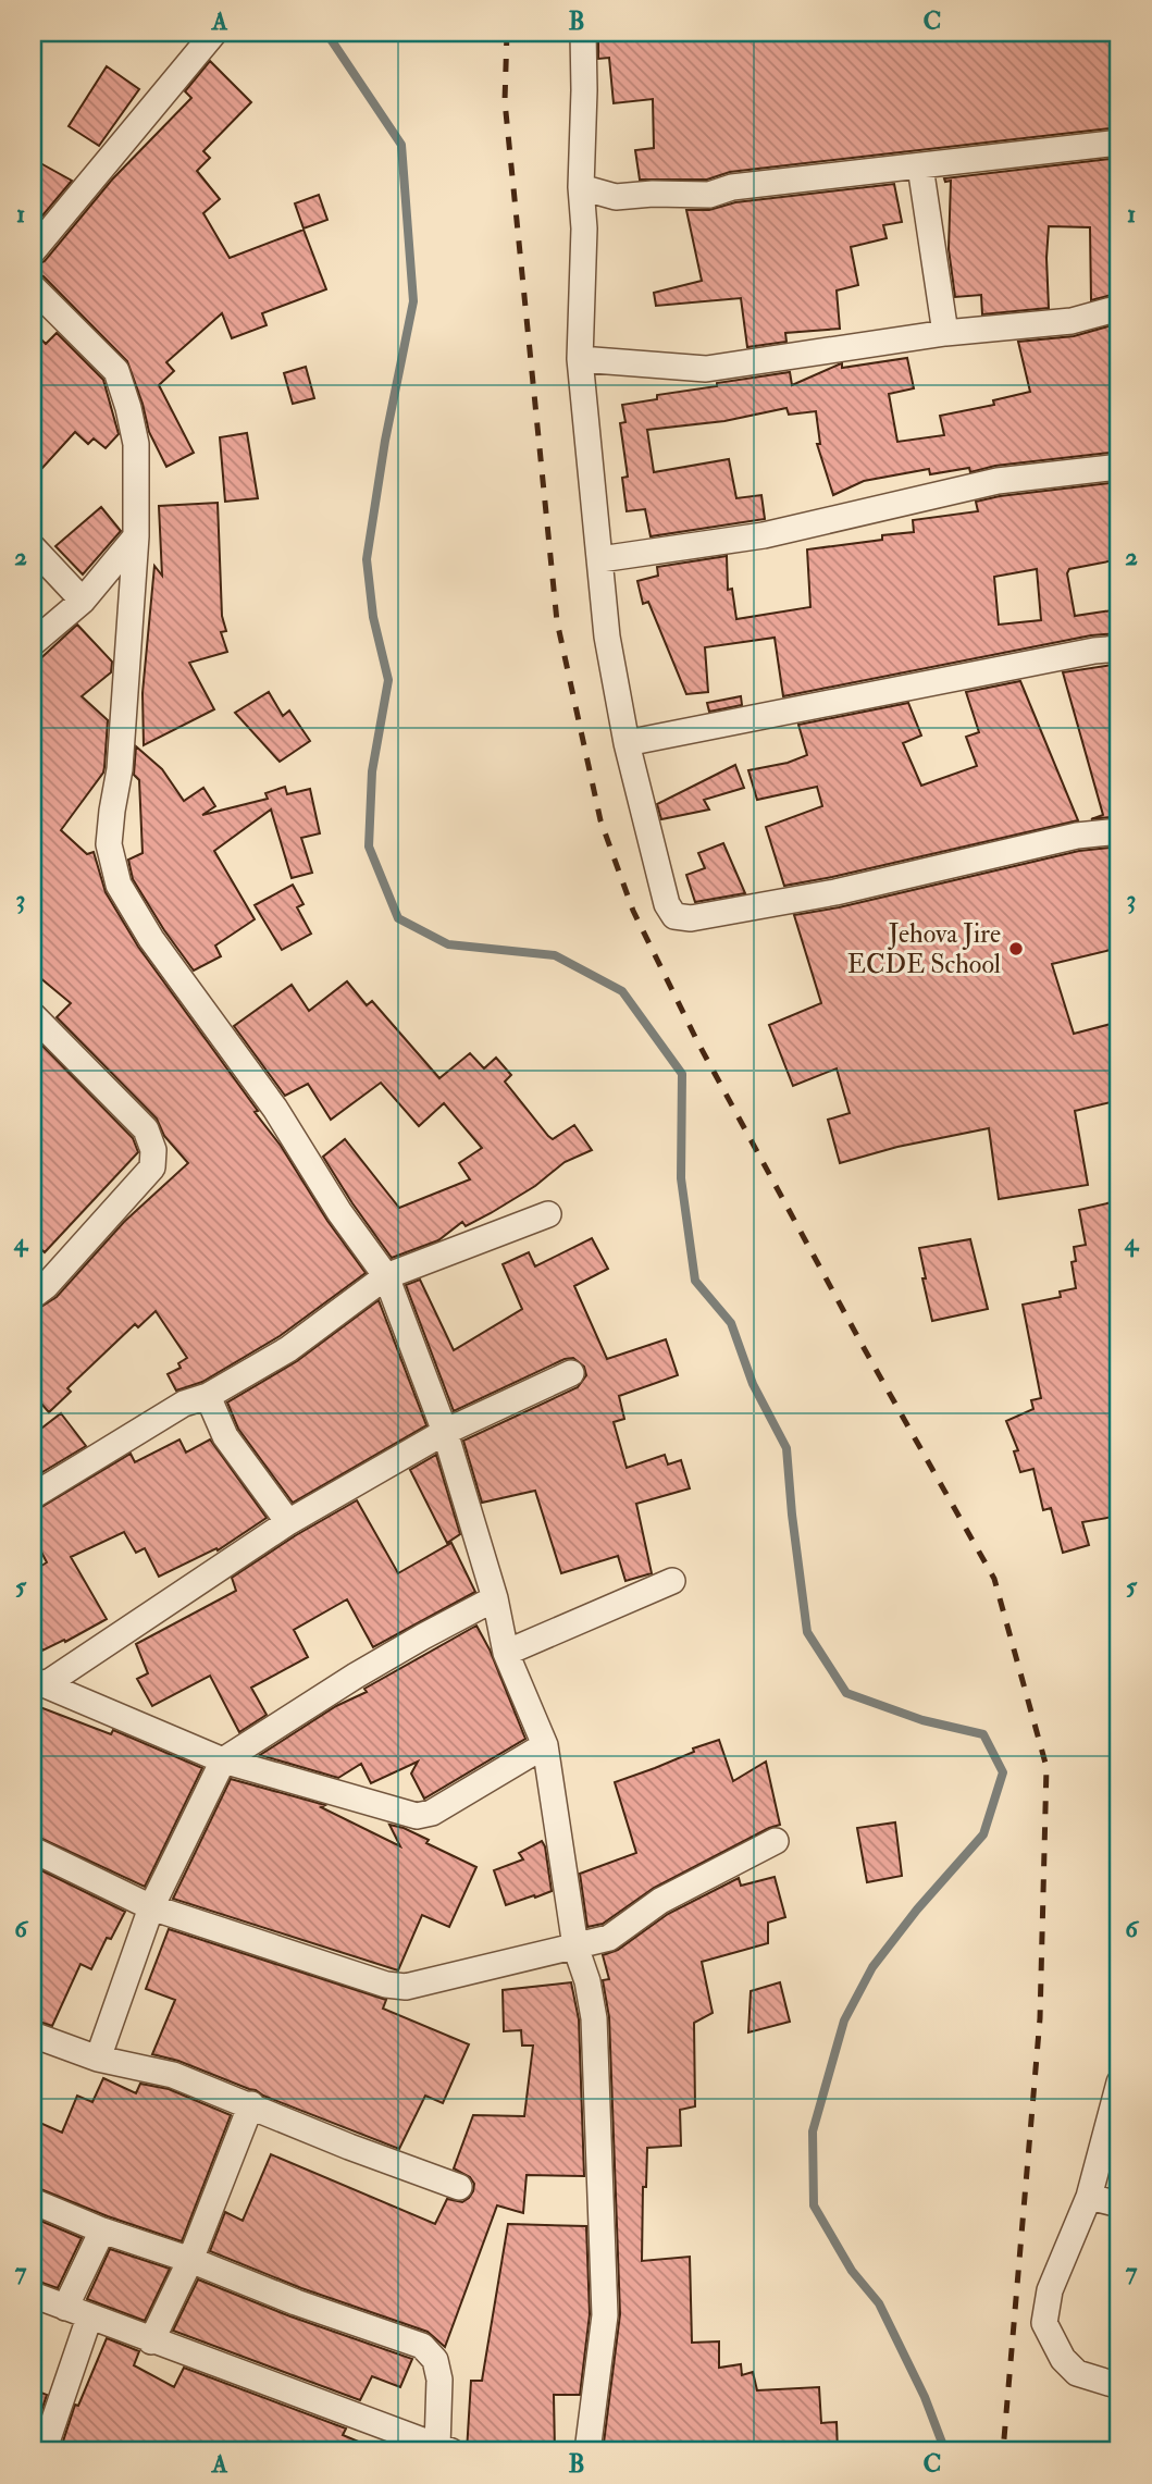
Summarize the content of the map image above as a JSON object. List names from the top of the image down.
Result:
{
  "places": ["Jehova Jire ECDE School"],
  "grid": {
    "columns": ["A", "B", "C"],
    "rows": [
      "1",
      "2",
      "3",
      "4",
      "5",
      "6",
      "7"
    ]
  }
}
